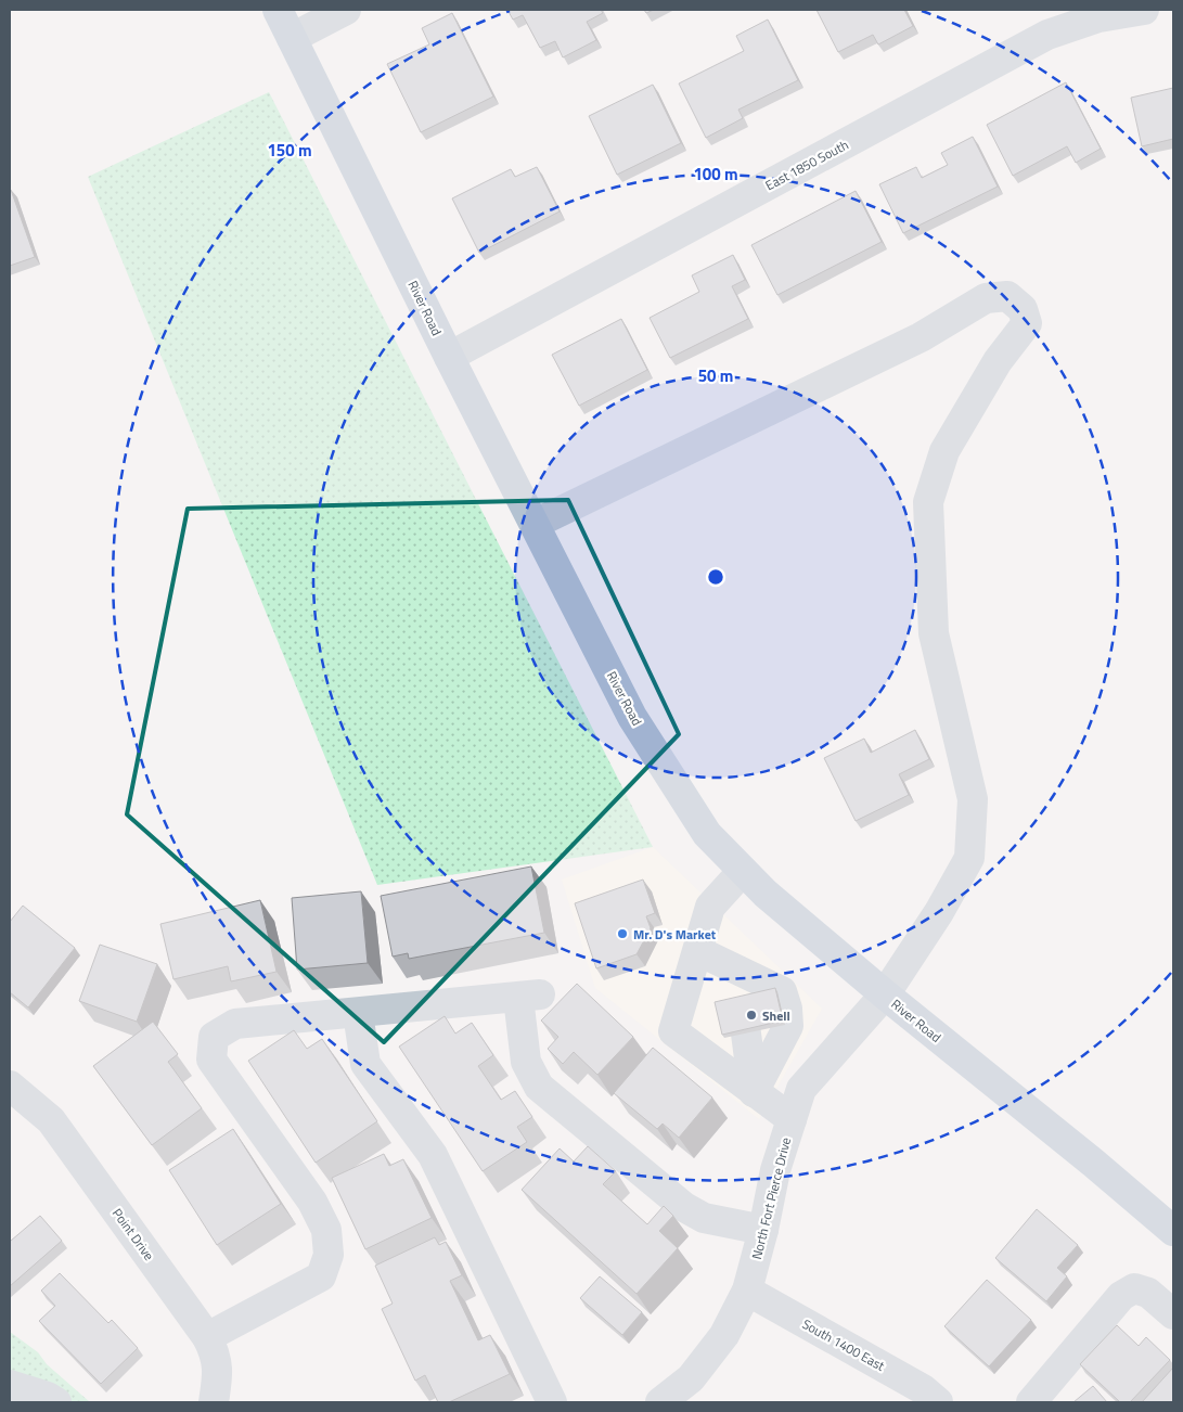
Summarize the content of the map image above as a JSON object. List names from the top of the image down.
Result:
{
  "streets": {
    "main road": ["River Road"],
    "street": [
      "East 1850 South",
      "North Fort Pierce Drive",
      "Point Drive",
      "South 1400 East"
    ]
  },
  "crossings": [
    ["East 1850 South", "River Road"],
    ["River Road", "North Fort Pierce Drive"],
    ["North Fort Pierce Drive", "South 1400 East"]
  ],
  "places": ["Mr. D's Market", "Shell"],
  "rings": ["150 m", "100 m", "50 m"]
}
